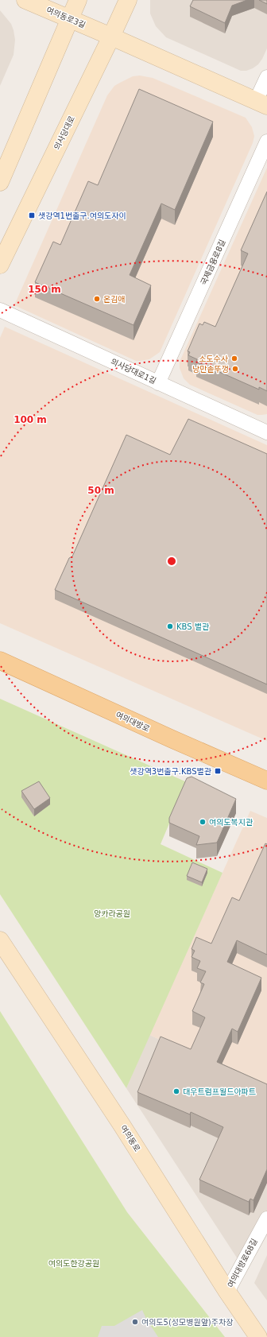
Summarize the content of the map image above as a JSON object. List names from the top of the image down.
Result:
{
  "streets": {
    "main road": [
      "여의동로3길",
      "의사당대로",
      "여의대방로",
      "여의동로"
    ],
    "street": ["국제금융로8길", "의사당대로1길", "여의대방로68길"]
  },
  "crossings": [
    ["여의동로3길", "의사당대로"],
    ["국제금융로8길", "의사당대로1길"],
    ["여의동로", "여의대방로68길"]
  ],
  "parks": ["앙카라공원", "여의도한강공원"],
  "places": {
    "transit": ["샛강역1번출구.여의도자이", "샛강역3번출구.KBS별관"],
    "other": [
      "온김애",
      "소도수사",
      "낭만솥뚜껑",
      "KBS 별관",
      "여의도복지관",
      "대우트럼프월드아파트",
      "여의도5(성모병원앞)주차장"
    ]
  },
  "rings": ["150 m", "100 m", "50 m"]
}
